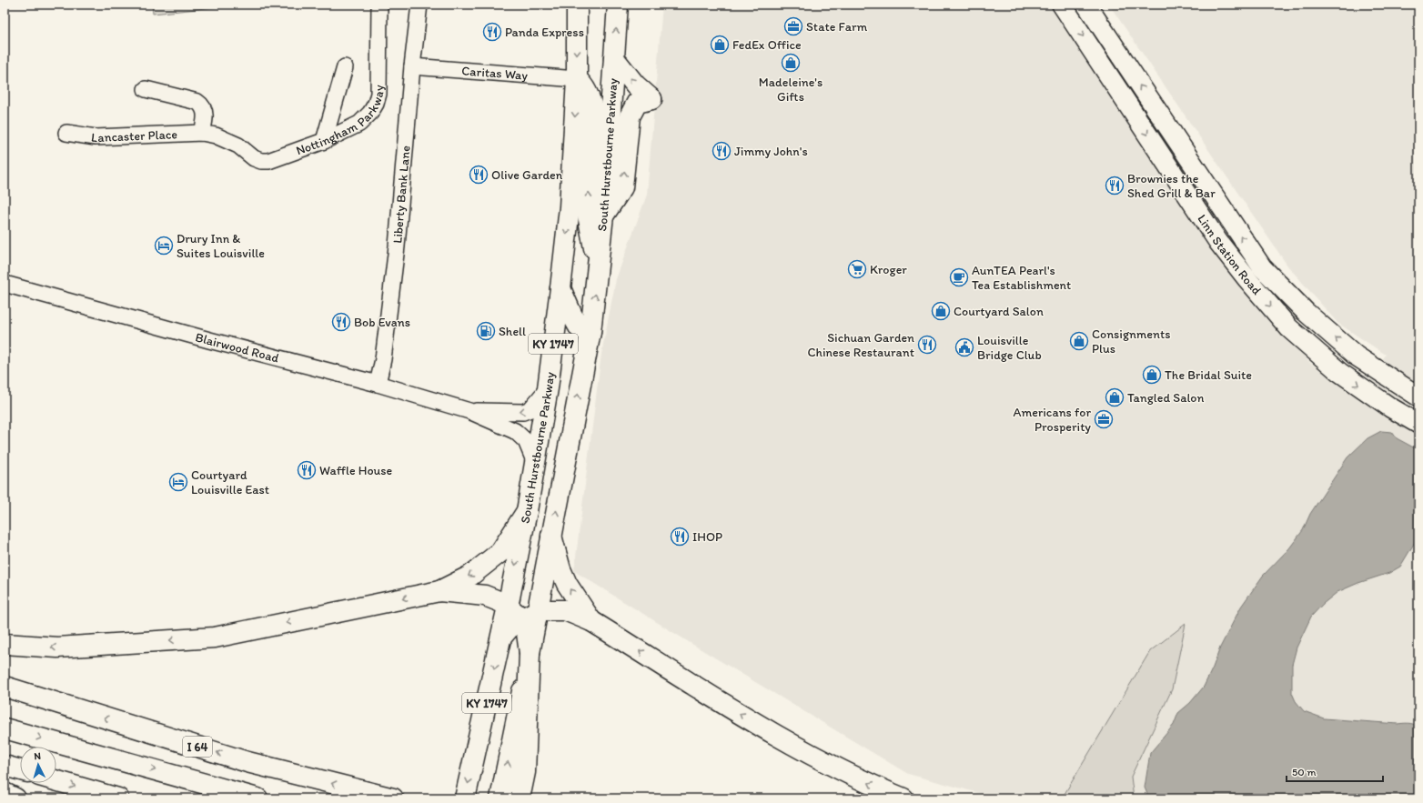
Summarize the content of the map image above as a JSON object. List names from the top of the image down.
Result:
{
  "streets": {
    "main road": ["South Hurstbourne Parkway", "KY 1747", "I 64"],
    "street": [
      "Caritas Way",
      "Nottingham Parkway",
      "Lancaster Place",
      "Liberty Bank Lane",
      "Linn Station Road",
      "Blairwood Road"
    ]
  },
  "crossings": [
    ["Caritas Way", "South Hurstbourne Parkway"],
    ["Caritas Way", "Liberty Bank Lane"],
    ["Nottingham Parkway", "Lancaster Place"],
    ["South Hurstbourne Parkway", "KY 1747"],
    ["South Hurstbourne Parkway", "Blairwood Road"],
    ["Liberty Bank Lane", "Blairwood Road"]
  ],
  "places": {
    "office": ["State Farm", "Americans for Prosperity"],
    "restaurant": [
      "Panda Express",
      "Jimmy John's",
      "Olive Garden",
      "Brownies the Shed Grill & Bar",
      "Bob Evans",
      "Sichuan Garden Chinese Restaurant",
      "Waffle House",
      "IHOP"
    ],
    "shop": [
      "FedEx Office",
      "Madeleine's Gifts",
      "Courtyard Salon",
      "Consignments Plus",
      "The Bridal Suite",
      "Tangled Salon"
    ],
    "hotel": ["Drury Inn & Suites Louisville", "Courtyard Louisville East"],
    "supermarket": ["Kroger"],
    "cafe": ["AunTEA Pearl's Tea Establishment"],
    "fuel station": ["Shell"],
    "public building": ["Louisville Bridge Club"]
  },
  "scale_bar": "50 m",
  "north": "top"
}
